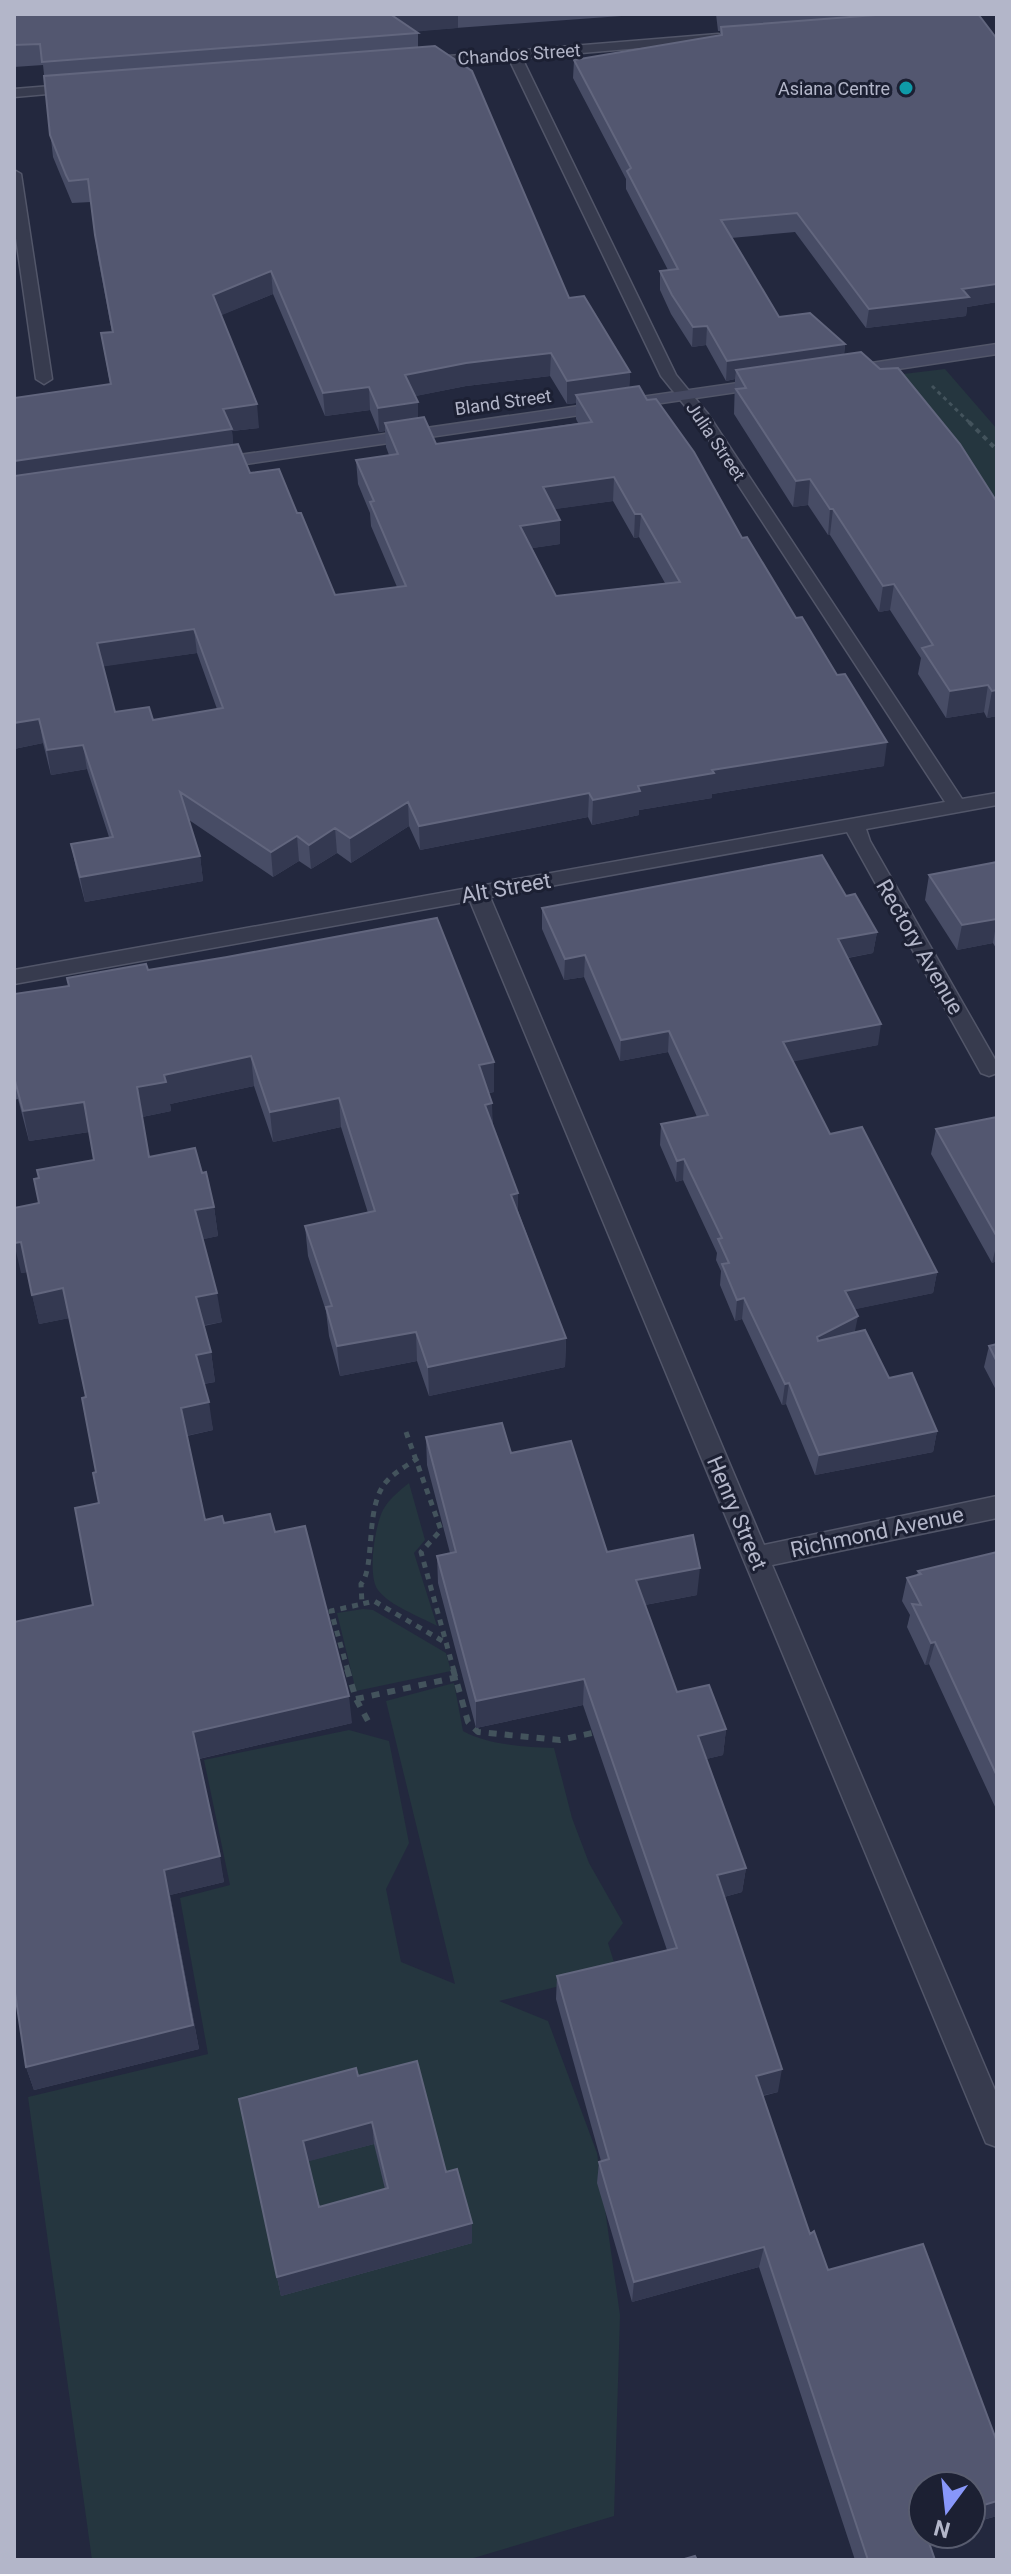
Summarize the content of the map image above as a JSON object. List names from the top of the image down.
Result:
{
  "streets": {
    "street": [
      "Chandos Street",
      "Bland Street",
      "Julia Street",
      "Alt Street",
      "Rectory Avenue",
      "Henry Street",
      "Richmond Avenue"
    ]
  },
  "crossings": [
    ["Chandos Street", "Julia Street"],
    ["Bland Street", "Julia Street"],
    ["Julia Street", "Alt Street"],
    ["Alt Street", "Rectory Avenue"],
    ["Alt Street", "Henry Street"],
    ["Henry Street", "Richmond Avenue"]
  ],
  "places": ["Asiana Centre"],
  "north": "bottom"
}
